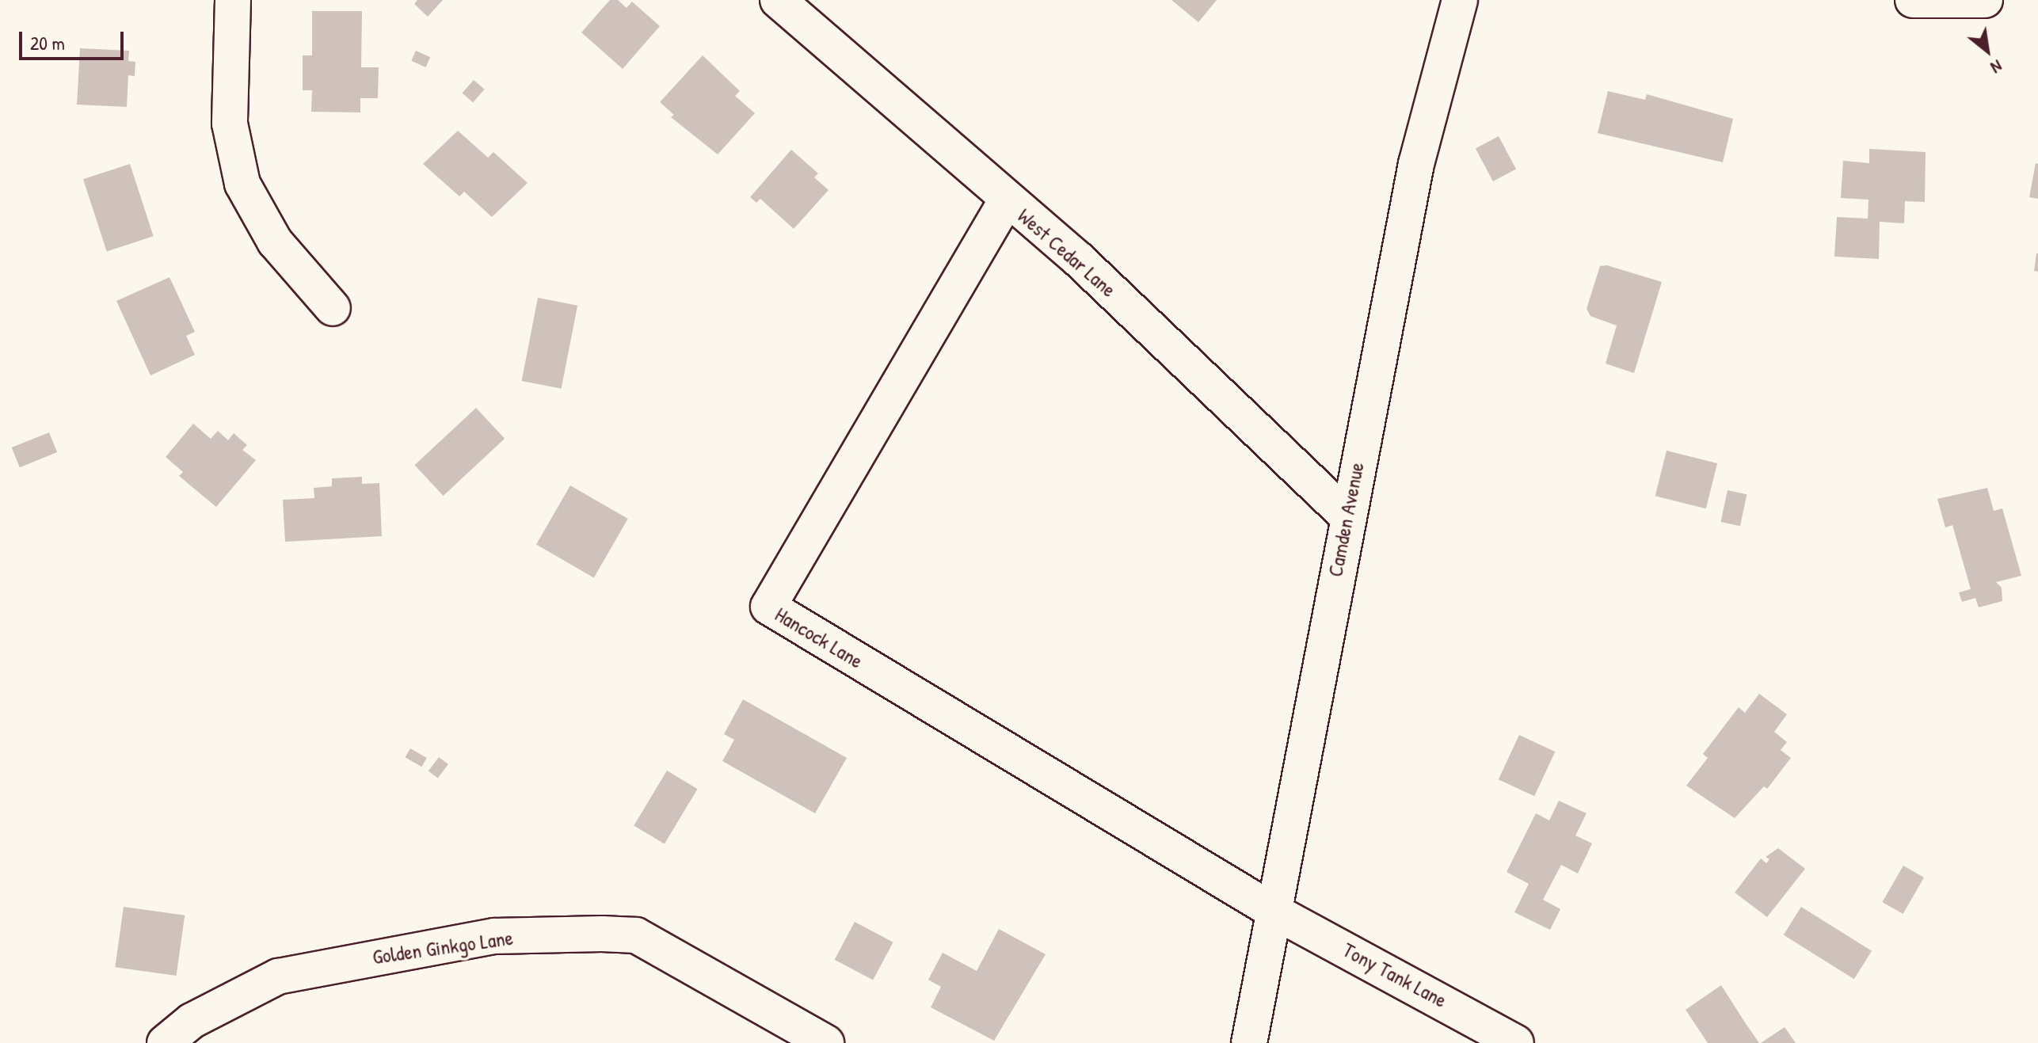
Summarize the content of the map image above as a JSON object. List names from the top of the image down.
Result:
{
  "streets": {
    "street": [
      "West Cedar Lane",
      "Camden Avenue",
      "Hancock Lane",
      "Golden Ginkgo Lane",
      "Tony Tank Lane"
    ]
  },
  "crossings": [
    ["West Cedar Lane", "Camden Avenue"],
    ["West Cedar Lane", "Hancock Lane"],
    ["Camden Avenue", "Hancock Lane"],
    ["Camden Avenue", "Tony Tank Lane"],
    ["Hancock Lane", "Tony Tank Lane"]
  ],
  "scale_bar": "20 m",
  "north": "bottom right"
}
